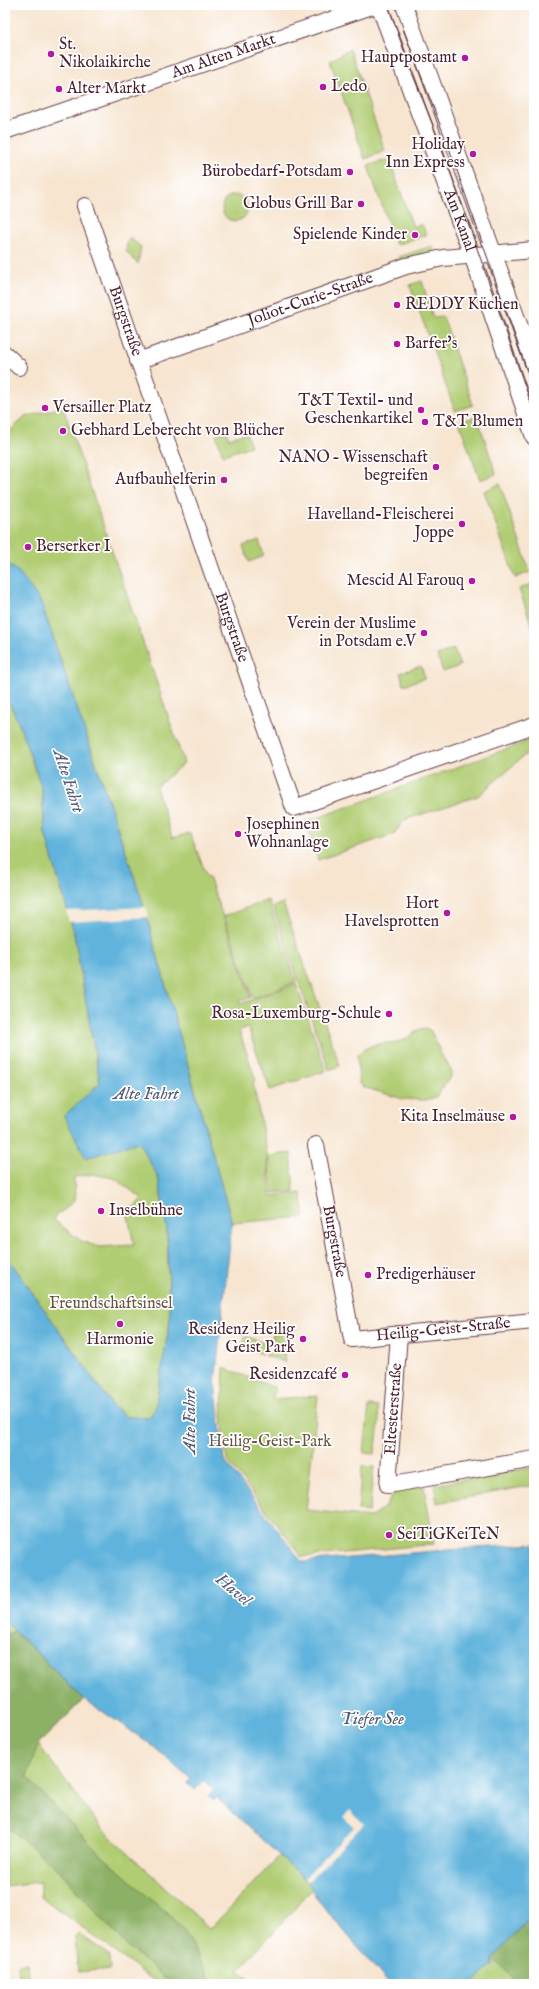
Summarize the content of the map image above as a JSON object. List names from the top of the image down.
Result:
{
  "streets": {
    "street": [
      "Am Alten Markt",
      "Am Kanal",
      "Joliot-Curie-Straße",
      "Burgstraße",
      "Heilig-Geist-Straße",
      "Eltesterstraße"
    ]
  },
  "crossings": [
    ["Am Kanal", "Joliot-Curie-Straße"],
    ["Joliot-Curie-Straße", "Burgstraße"],
    ["Burgstraße", "Heilig-Geist-Straße"],
    ["Heilig-Geist-Straße", "Eltesterstraße"]
  ],
  "water": ["Alte Fahrt", "Havel", "Tiefer See"],
  "parks": ["Freundschaftsinsel", "Heilig-Geist-Park"],
  "places": [
    "St. Nikolaikirche",
    "Hauptpostamt",
    "Ledo",
    "Alter Markt",
    "Holiday Inn Express",
    "Bürobedarf-Potsdam",
    "Globus Grill Bar",
    "Spielende Kinder",
    "REDDY Küchen",
    "Barfer's",
    "Versailler Platz",
    "T&T Textil- und Geschenkartikel",
    "T&T Blumen",
    "Gebhard Leberecht von Blücher",
    "NANO – Wissenschaft begreifen",
    "Aufbauhelferin",
    "Havelland-Fleischerei Joppe",
    "Berserker I",
    "Mescid Al Farouq",
    "Verein der Muslime in Potsdam e.V",
    "Josephinen Wohnanlage",
    "Hort Havelsprotten",
    "Rosa-Luxemburg-Schule",
    "Kita Inselmäuse",
    "Inselbühne",
    "Predigerhäuser",
    "Harmonie",
    "Residenz Heilig Geist Park",
    "Residenzcafé",
    "SeiTiGKeiTeN"
  ]
}
